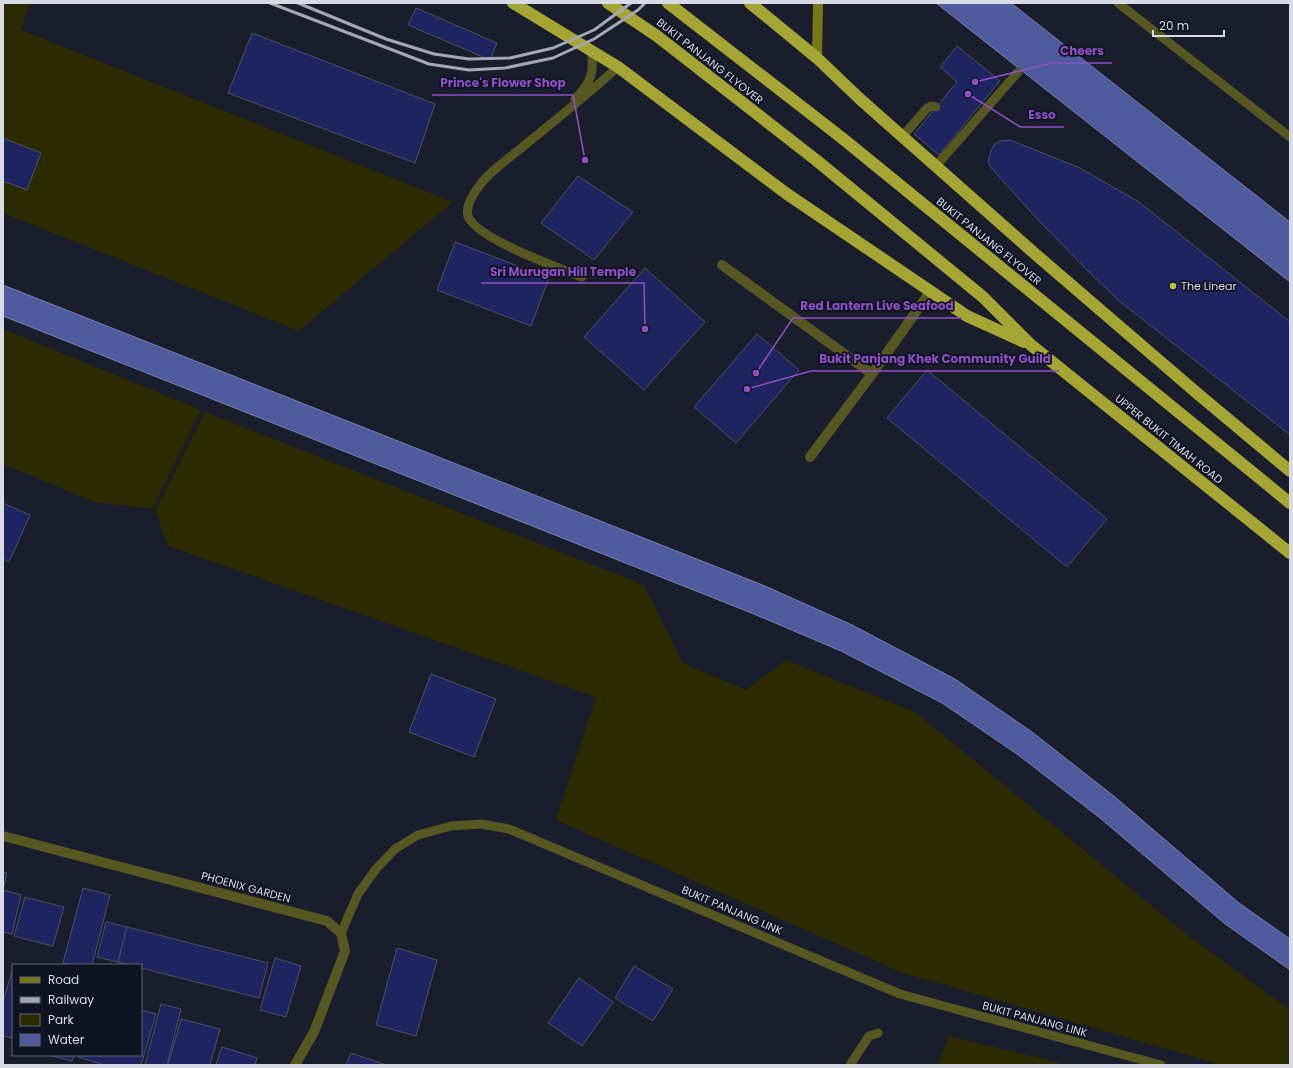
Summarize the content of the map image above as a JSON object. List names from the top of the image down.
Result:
{
  "streets": {
    "highway": ["BUKIT PANJANG FLYOVER", "UPPER BUKIT TIMAH ROAD"],
    "street": ["PHOENIX GARDEN"],
    "lane": ["BUKIT PANJANG LINK"]
  },
  "crossings": [
    ["BUKIT PANJANG FLYOVER", "UPPER BUKIT TIMAH ROAD"],
    ["PHOENIX GARDEN", "BUKIT PANJANG LINK"]
  ],
  "places": [
    "Cheers",
    "Esso",
    "Prince's Flower Shop",
    "The Linear",
    "Sri Murugan Hill Temple",
    "Red Lantern Live Seafood",
    "Bukit Panjang Khek Community Guild"
  ],
  "legend": [
    "Road",
    "Railway",
    "Park",
    "Water"
  ],
  "scale_bar": "20 m"
}
